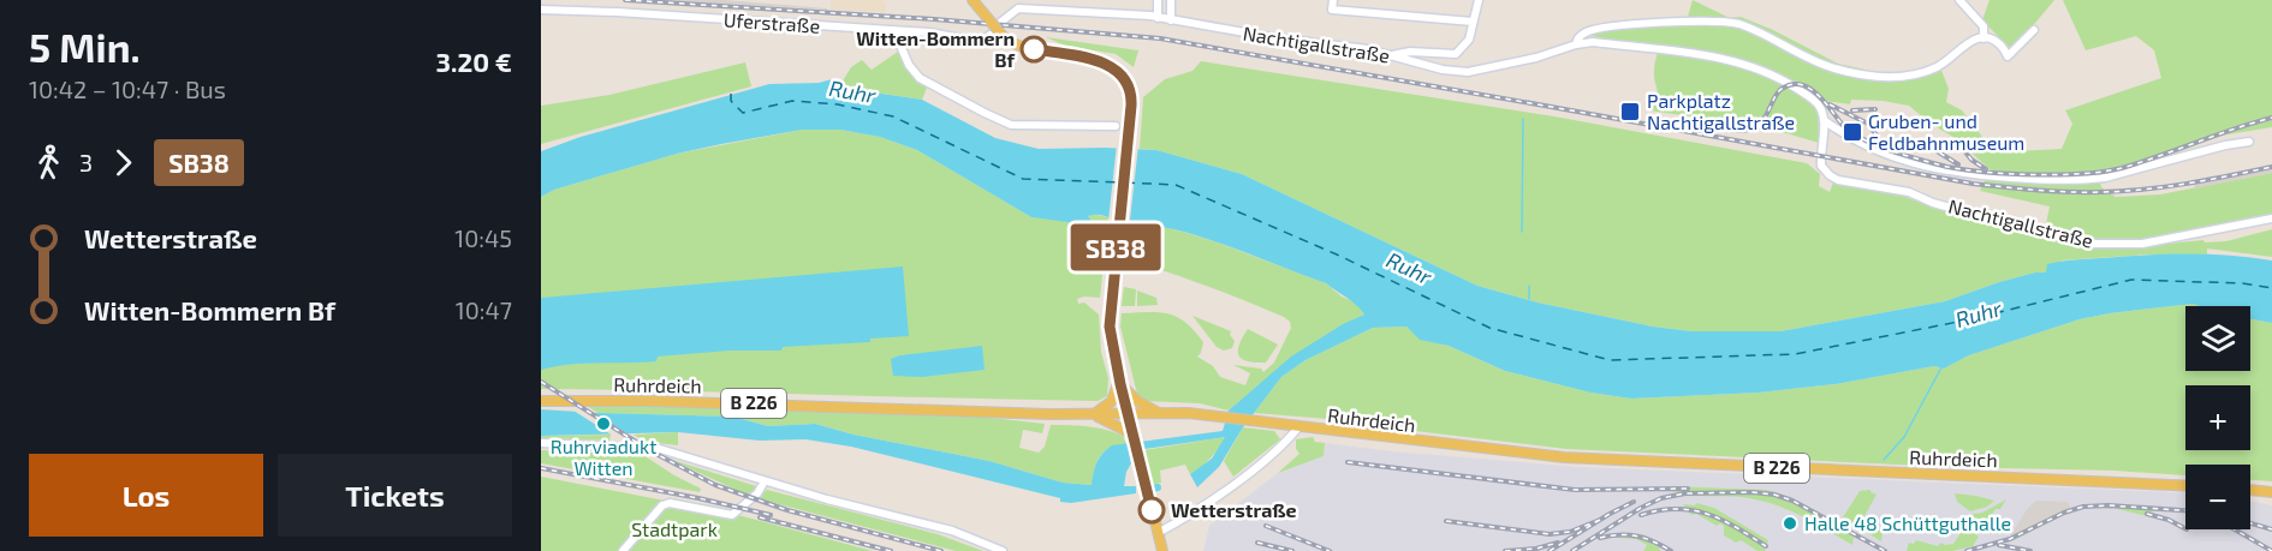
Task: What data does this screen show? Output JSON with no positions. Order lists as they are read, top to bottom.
{
  "streets": {
    "main road": ["Ruhrdeich", "B 226"],
    "street": ["Uferstraße", "Nachtigallstraße"]
  },
  "crossings": [
    ["Uferstraße", "Nachtigallstraße"]
  ],
  "water": ["Ruhr"],
  "parks": ["Stadtpark"],
  "places": {
    "other": [
      "Witten-Bommern Bf",
      "Ruhrviadukt Witten",
      "Wetterstraße",
      "Halle 48 Schüttguthalle"
    ],
    "transit": ["Parkplatz Nachtigallstraße", "Gruben- und Feldbahnmuseum"]
  },
  "lines": ["bus line SB38"],
  "page": {
    "heading": ["5 Min.", "10:42 – 10:47 · Bus", "3.20 €"],
    "on_map": "SB38",
    "legs": ["3", "SB38"],
    "list": [
      {
        "name": "Wetterstraße",
        "value": "10:45"
      },
      {
        "name": "Witten-Bommern Bf",
        "value": "10:47"
      }
    ],
    "map_buttons": ["+", "−"],
    "buttons": ["Los", "Tickets"]
  }
}
